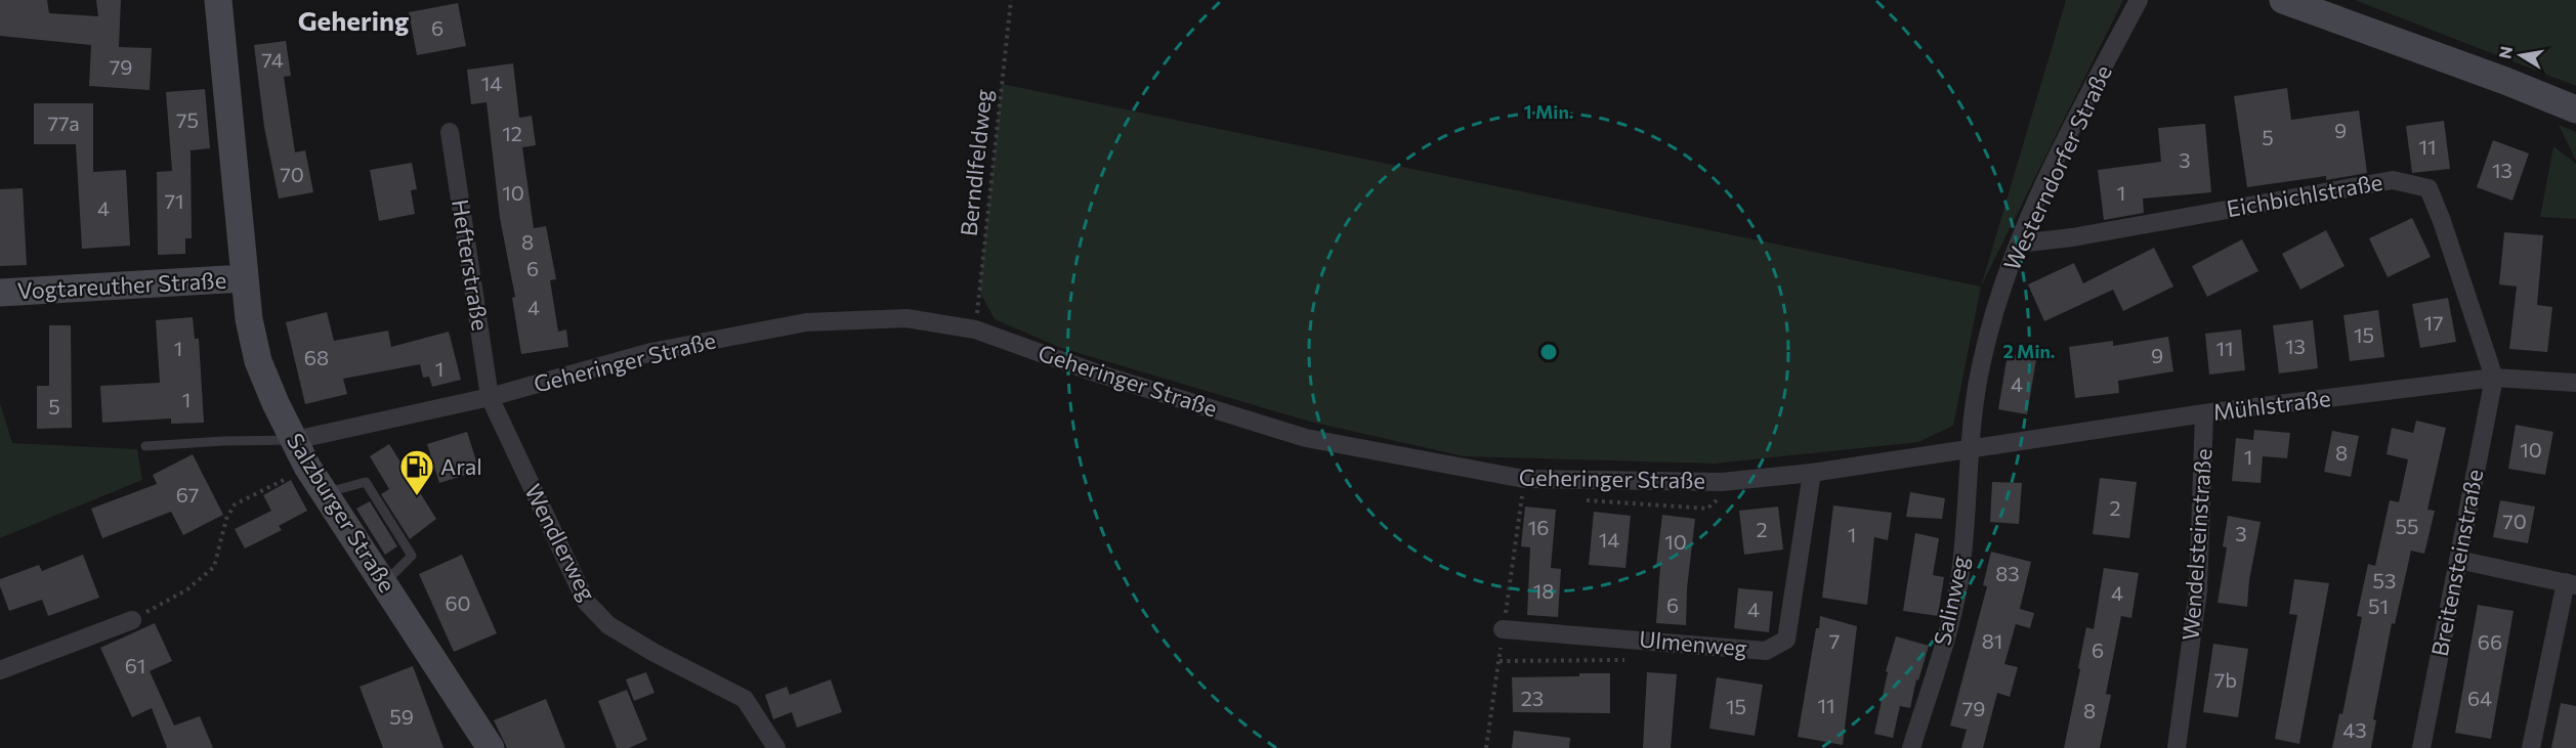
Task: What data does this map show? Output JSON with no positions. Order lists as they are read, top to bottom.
{
  "streets": {
    "main road": ["Vogtareuther Straße", "Salzburger Straße"],
    "street": [
      "Westerndorfer Straße",
      "Eichbichlstraße",
      "Hefterstraße",
      "Geheringer Straße",
      "Mühlstraße",
      "Wendlerweg",
      "Wendelsteinstraße",
      "Breitensteinstraße",
      "Salinweg",
      "Ulmenweg"
    ],
    "path": ["Berndlfeldweg"]
  },
  "crossings": [
    ["Berndlfeldweg", "Geheringer Straße"],
    ["Westerndorfer Straße", "Eichbichlstraße"],
    ["Westerndorfer Straße", "Geheringer Straße"],
    ["Westerndorfer Straße", "Mühlstraße"],
    ["Westerndorfer Straße", "Salinweg"],
    ["Eichbichlstraße", "Mühlstraße"],
    ["Eichbichlstraße", "Breitensteinstraße"],
    ["Hefterstraße", "Geheringer Straße"],
    ["Hefterstraße", "Wendlerweg"],
    ["Vogtareuther Straße", "Salzburger Straße"],
    ["Geheringer Straße", "Mühlstraße"],
    ["Geheringer Straße", "Salzburger Straße"],
    ["Geheringer Straße", "Wendlerweg"],
    ["Geheringer Straße", "Salinweg"],
    ["Geheringer Straße", "Ulmenweg"],
    ["Mühlstraße", "Wendelsteinstraße"],
    ["Mühlstraße", "Breitensteinstraße"],
    ["Mühlstraße", "Salinweg"]
  ],
  "districts": ["Gehering"],
  "places": {
    "fuel station": ["Aral"]
  },
  "house_numbers": [
    "6",
    "74",
    "79",
    "14",
    "75",
    "77a",
    "9",
    "12",
    "5",
    "11",
    "3",
    "13",
    "70",
    "10",
    "1",
    "71",
    "4",
    "8",
    "6",
    "4",
    "17",
    "15",
    "13",
    "1",
    "11",
    "9",
    "68",
    "1",
    "4",
    "1",
    "5",
    "10",
    "8",
    "1",
    "67",
    "2",
    "70",
    "55",
    "16",
    "2",
    "3",
    "1",
    "14",
    "10",
    "83",
    "53",
    "18",
    "4",
    "60",
    "6",
    "51",
    "4",
    "7",
    "81",
    "66",
    "6",
    "61",
    "7b",
    "23",
    "64",
    "11",
    "15",
    "79",
    "8",
    "59",
    "43"
  ],
  "north": "left",
  "rings": ["1 Min.", "2 Min."]
}
